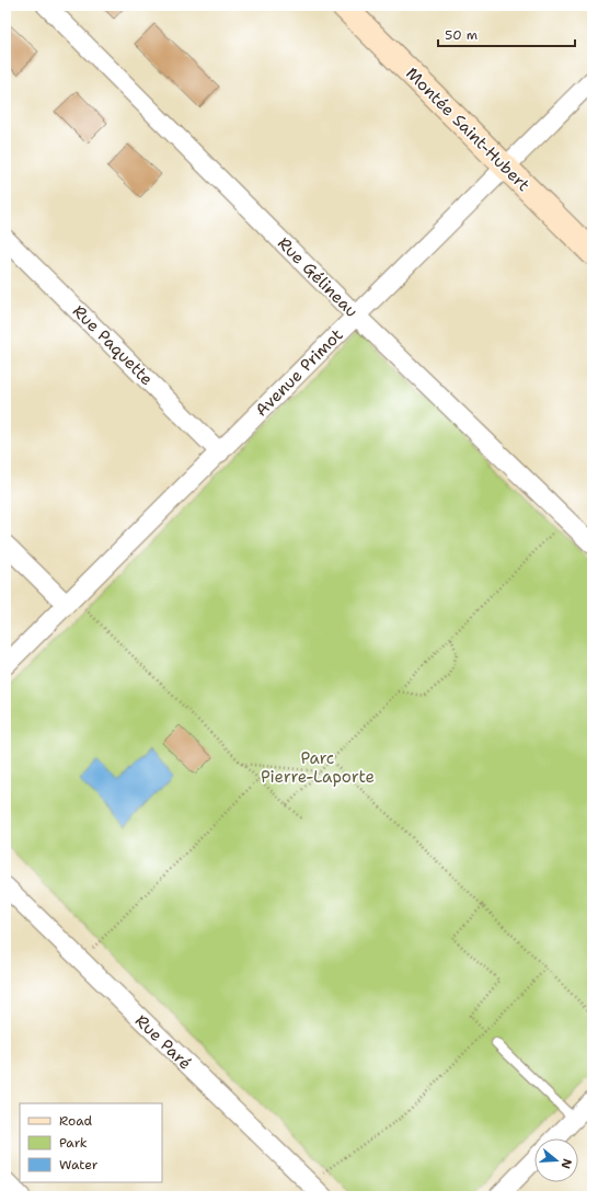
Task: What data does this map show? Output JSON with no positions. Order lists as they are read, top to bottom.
{
  "streets": {
    "street": [
      "Montée Saint-Hubert",
      "Rue Gélineau",
      "Rue Paquette",
      "Avenue Primot",
      "Rue Paré"
    ]
  },
  "crossings": [
    ["Montée Saint-Hubert", "Avenue Primot"],
    ["Rue Gélineau", "Avenue Primot"],
    ["Rue Paquette", "Avenue Primot"]
  ],
  "parks": ["Parc Pierre-Laporte"],
  "legend": ["Road", "Park", "Water"],
  "scale_bar": "50 m",
  "north": "right"
}
